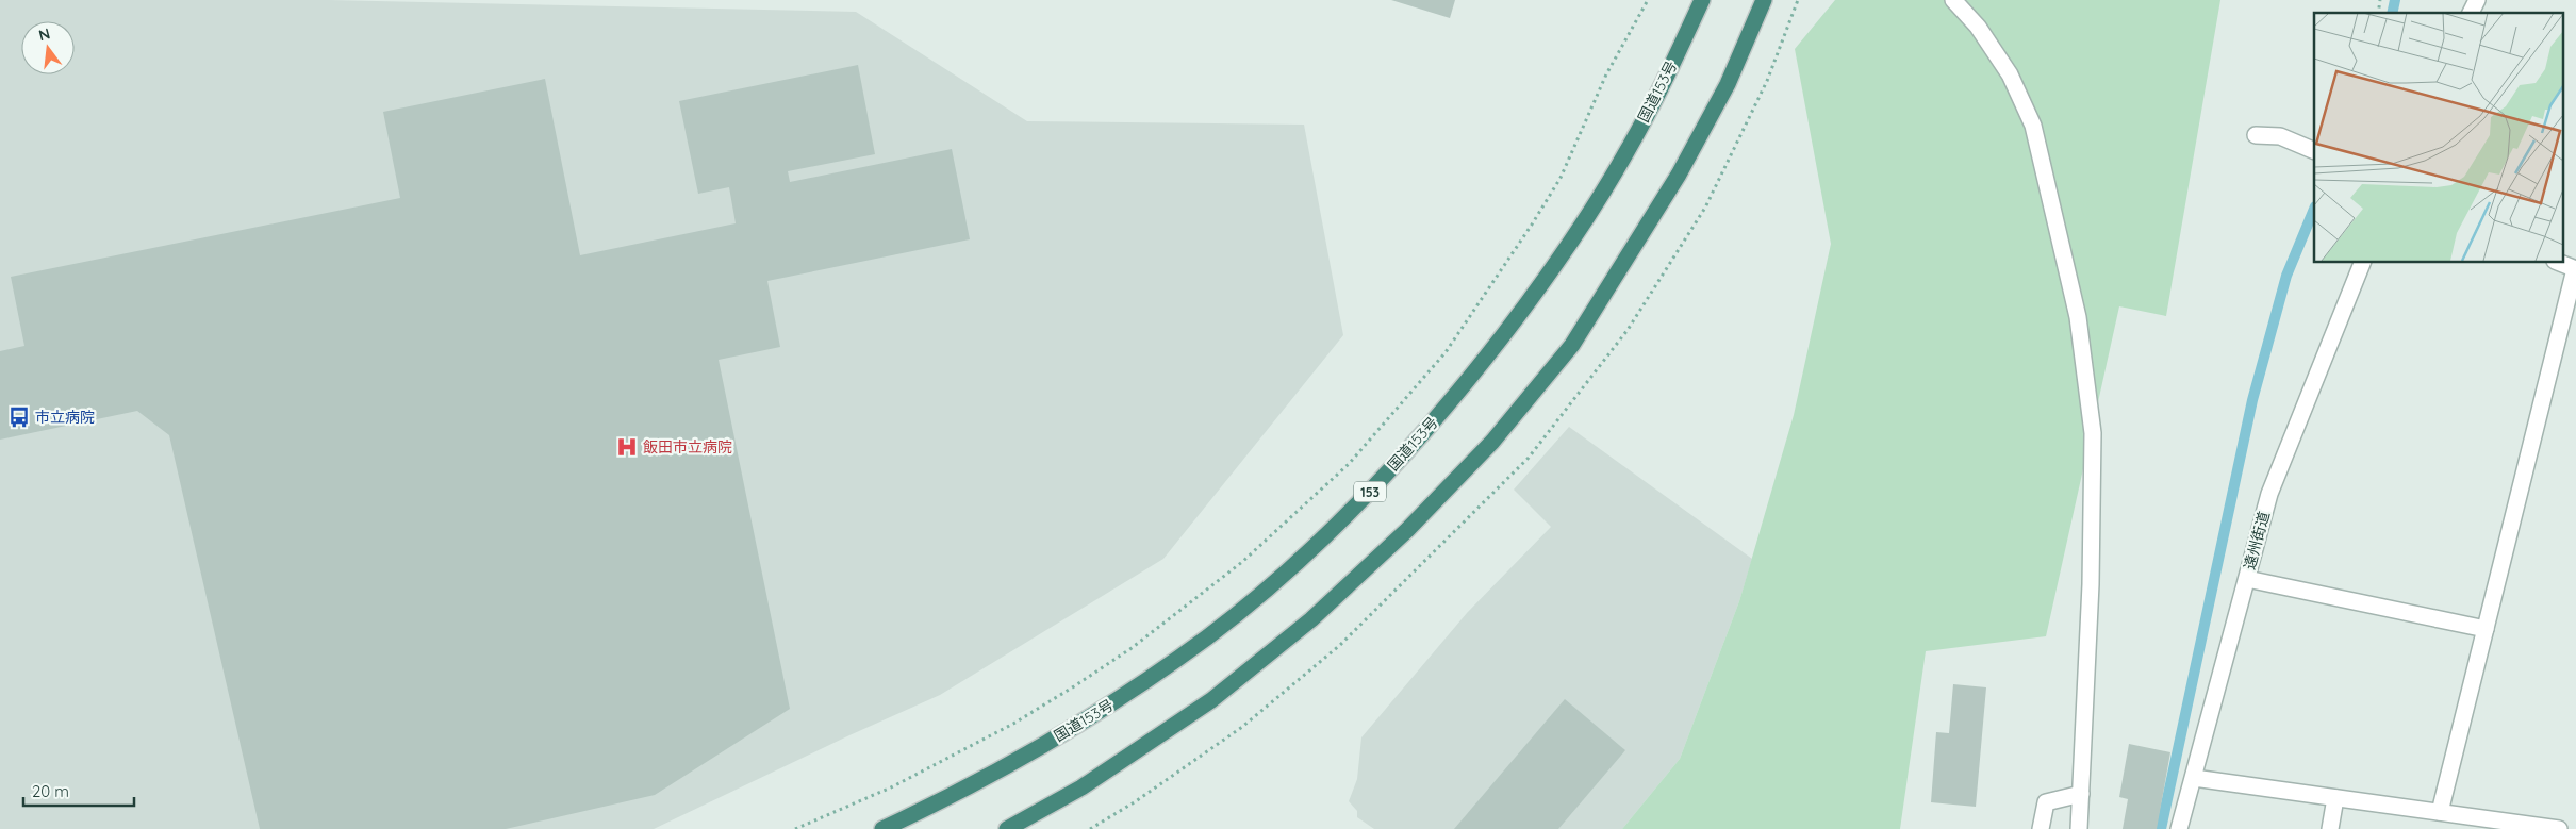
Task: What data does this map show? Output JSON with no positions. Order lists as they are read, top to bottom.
{
  "streets": {
    "highway": ["国道153号", "153"],
    "street": ["遠州街道"]
  },
  "places": {
    "bus stop": ["市立病院"],
    "hospital": ["飯田市立病院"]
  },
  "scale_bar": "20 m",
  "north": "top"
}
